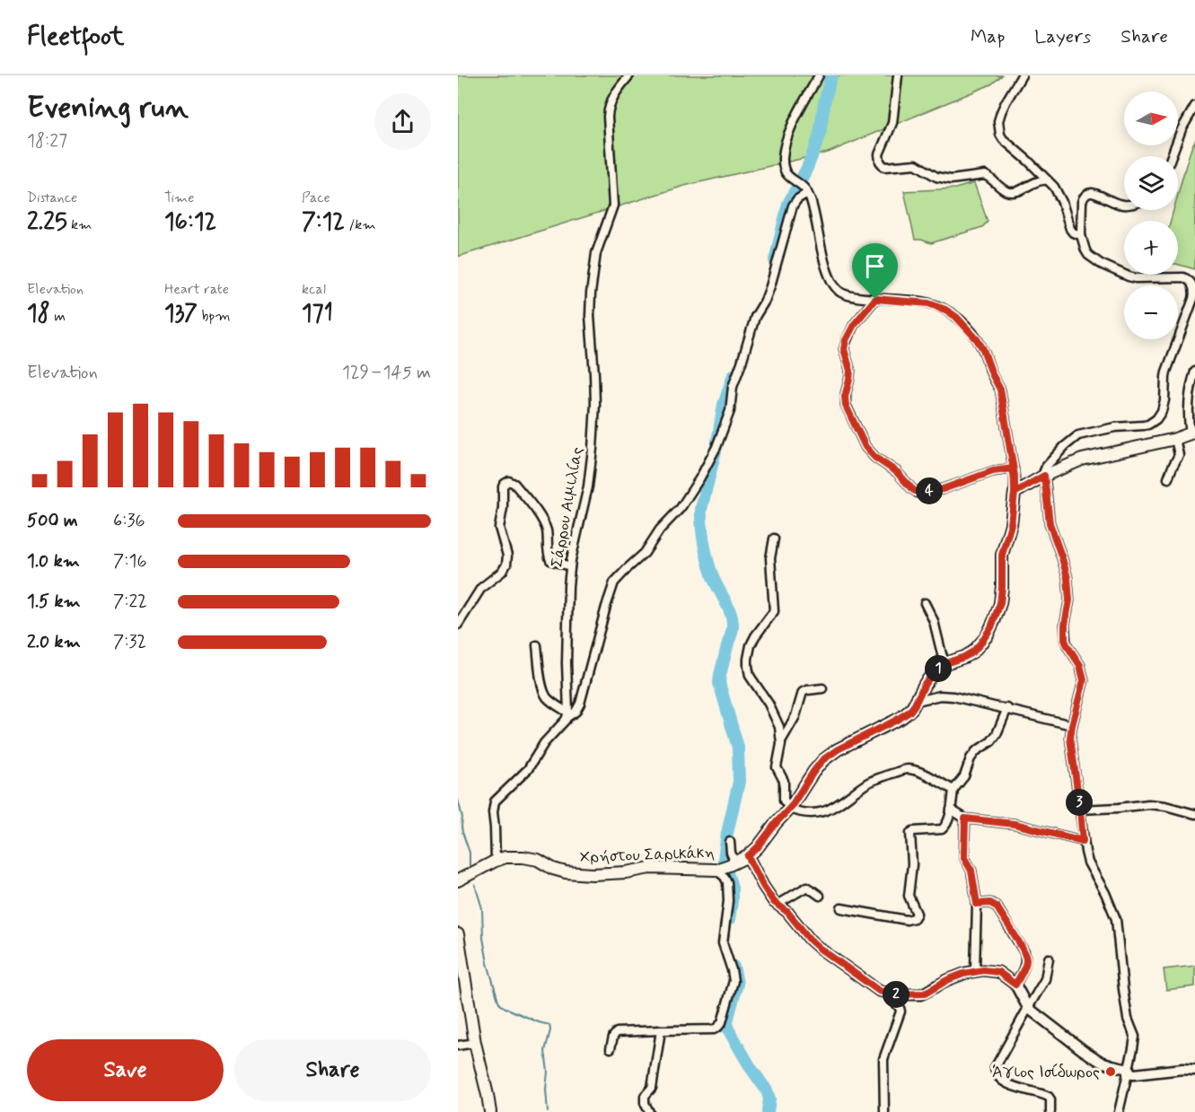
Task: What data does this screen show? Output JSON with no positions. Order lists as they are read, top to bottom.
{
  "streets": {
    "main road": ["Χρήστου Σαρικάκη"],
    "street": ["Σάρρου Αιμιλίας"]
  },
  "places": ["Άγιος Ισίδωρος"],
  "north": "right",
  "page": {
    "header": "Fleetfoot",
    "nav": ["Map", "Layers", "Share"],
    "heading": ["Evening run", "18:27"],
    "map_buttons": ["+", "−"],
    "stats": [
      ["Distance", "2.25 km"],
      ["Time", "16:12"],
      ["Pace", "7:12 /km"],
      ["Elevation", "18 m"],
      ["Heart rate", "137 bpm"],
      ["kcal", "171"]
    ],
    "chart": ["Elevation", "129–145 m"],
    "pins": [
      "4",
      "1",
      "3",
      "2"
    ],
    "list": [
      {
        "name": "500 m",
        "note": "6:36"
      },
      {
        "name": "1.0 km",
        "note": "7:16"
      },
      {
        "name": "1.5 km",
        "note": "7:22"
      },
      {
        "name": "2.0 km",
        "note": "7:32"
      }
    ],
    "buttons": ["Save", "Share"]
  }
}
